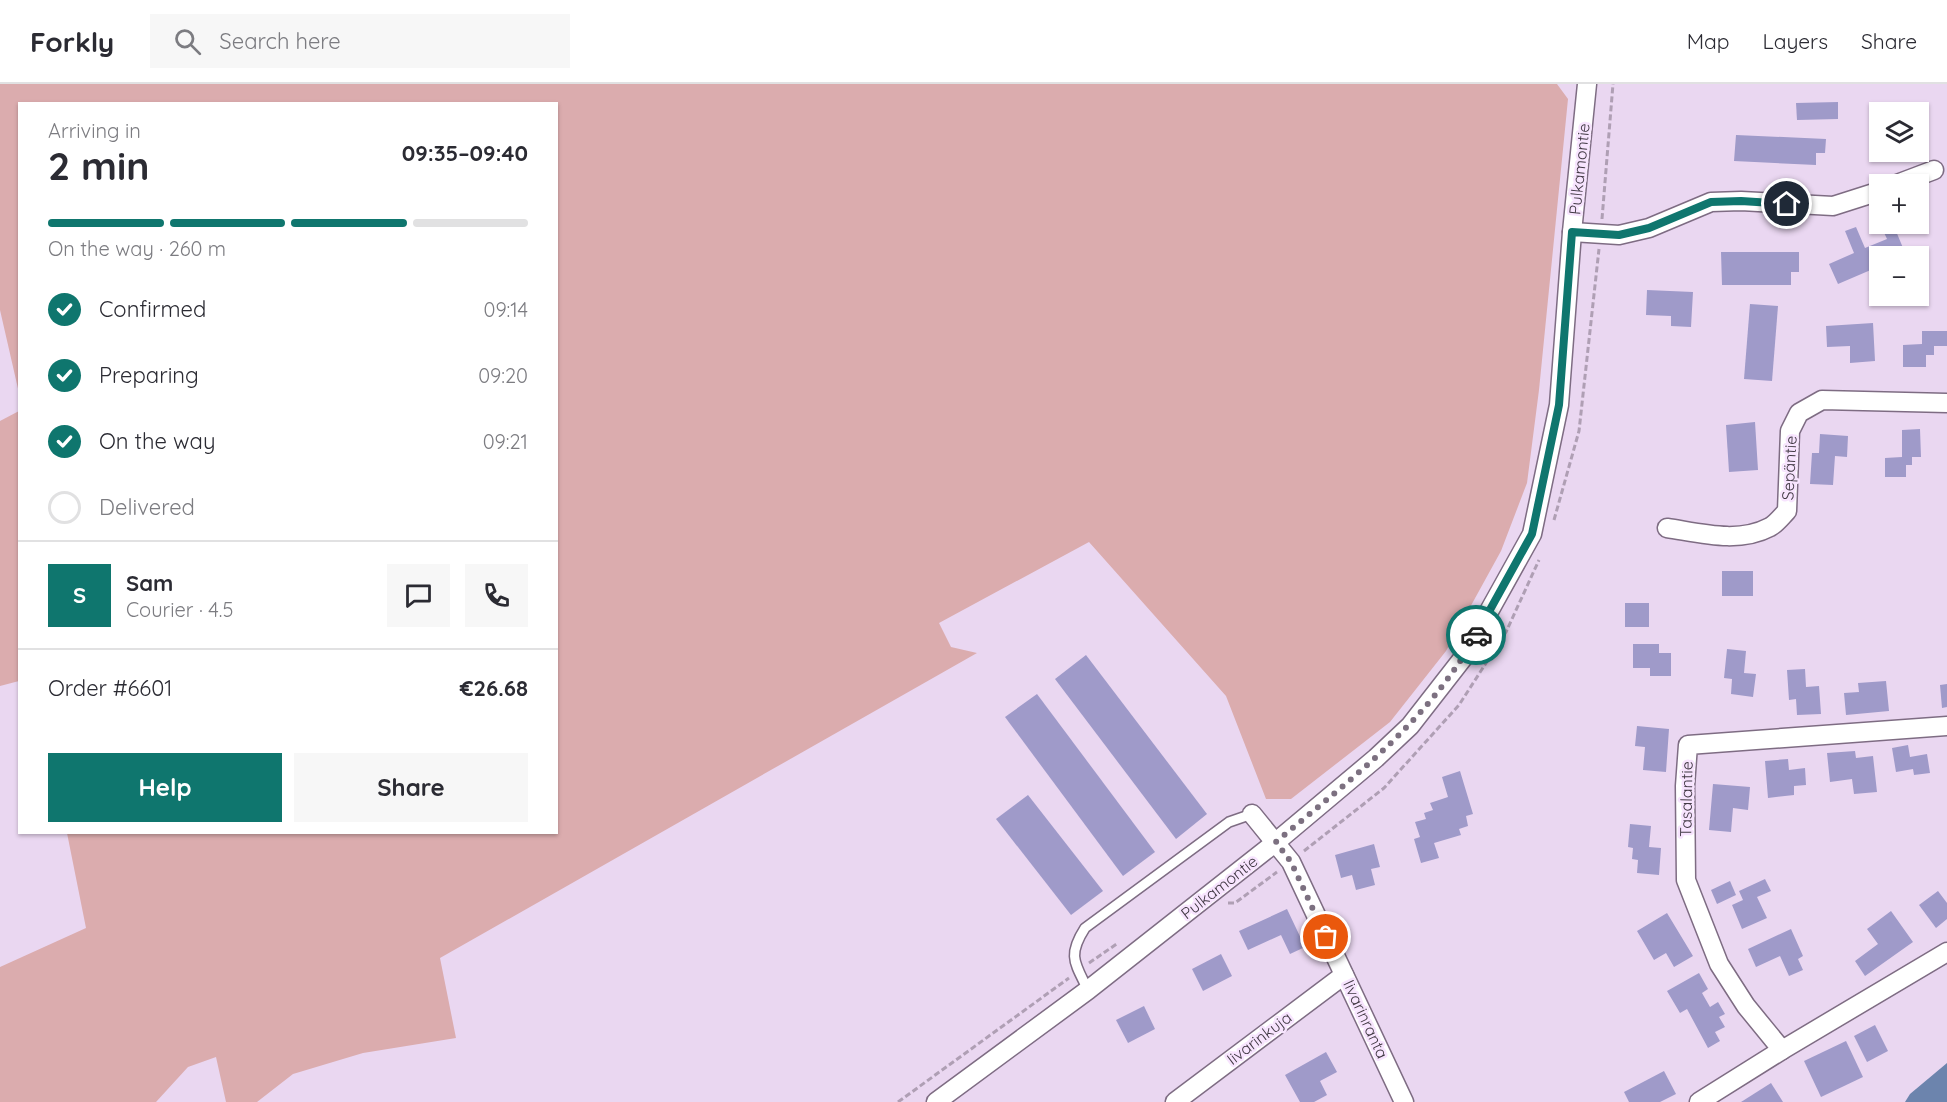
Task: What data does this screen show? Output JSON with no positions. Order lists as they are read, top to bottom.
{
  "streets": {
    "street": [
      "Pulkamontie",
      "Sepäntie",
      "Tasalantie",
      "Iivarinranta",
      "Iivarinkuja"
    ]
  },
  "crossings": [
    ["Pulkamontie", "Iivarinranta"],
    ["Iivarinranta", "Iivarinkuja"]
  ],
  "page": {
    "header": "Forkly",
    "search": "Search here",
    "nav": ["Map", "Layers", "Share"],
    "map_buttons": ["+", "−"],
    "heading": ["2 min", "Arriving in", "09:35–09:40"],
    "panel": [
      "Sam",
      "Courier · 4.5",
      "Order #6601",
      "€26.68"
    ],
    "bar": "On the way · 260 m",
    "list": [
      ["Confirmed", "09:14"],
      ["Preparing", "09:20"],
      ["On the way", "09:21"],
      "Delivered"
    ],
    "round": "S",
    "buttons": ["Help", "Share"]
  }
}
